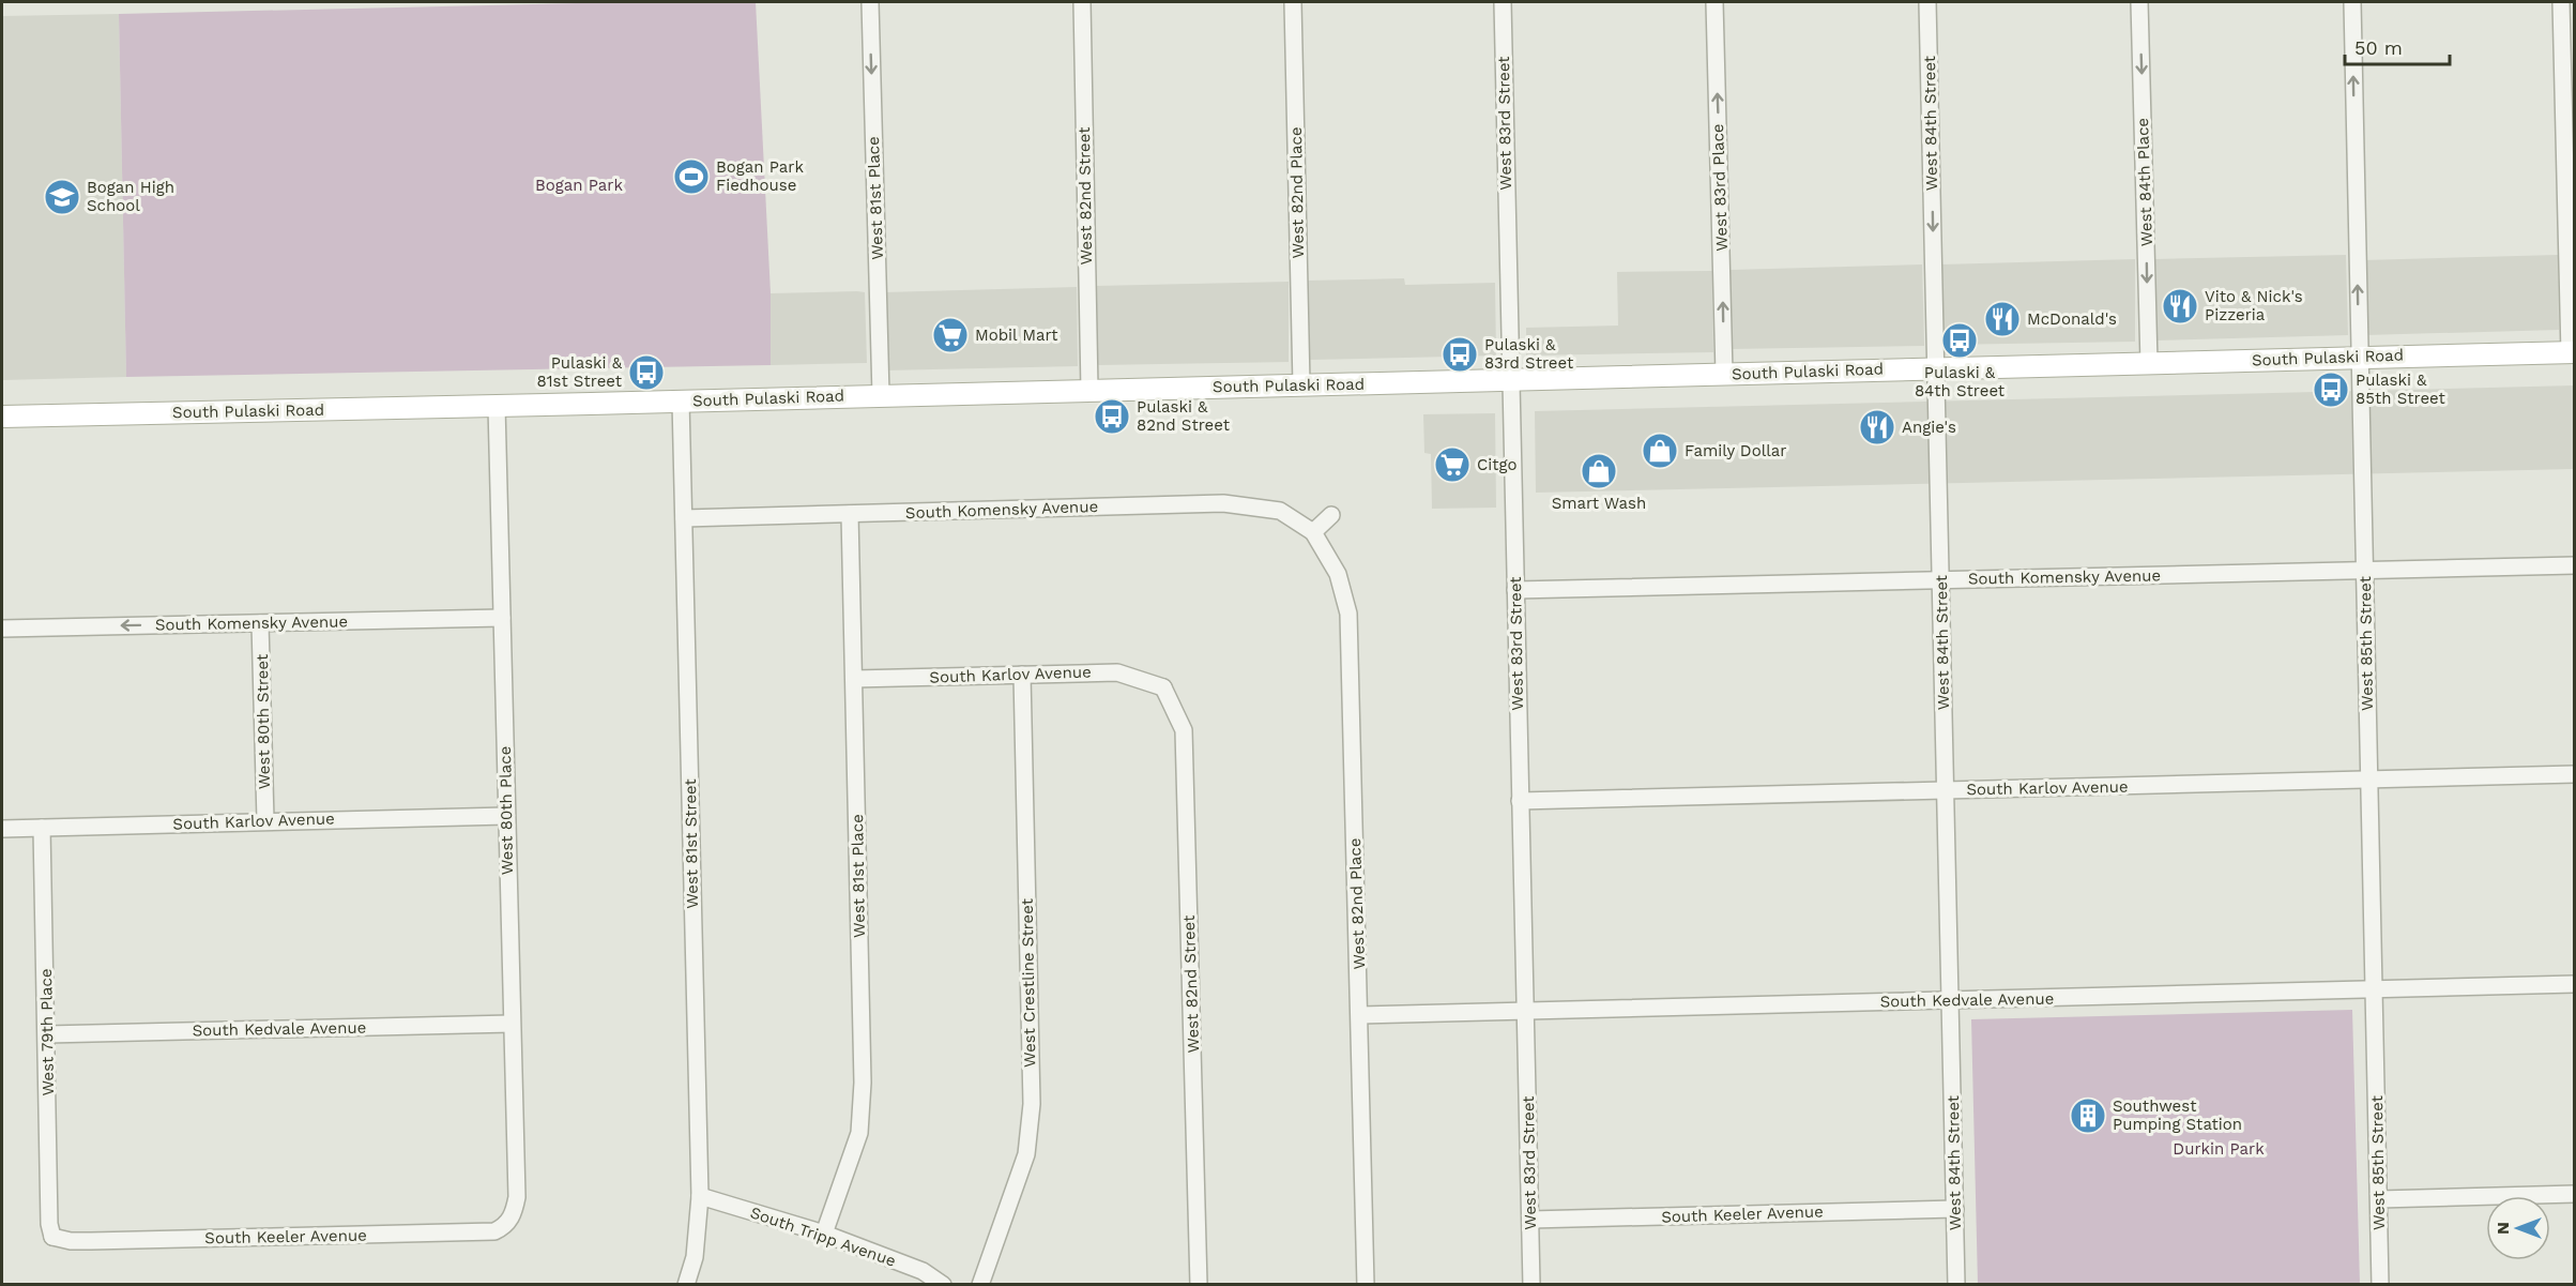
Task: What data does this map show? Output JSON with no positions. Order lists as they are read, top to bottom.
{
  "streets": {
    "main road": ["South Pulaski Road"],
    "street": [
      "West 83rd Street",
      "West 84th Street",
      "West 84th Place",
      "West 83rd Place",
      "West 82nd Place",
      "West 82nd Street",
      "West 81st Place",
      "South Komensky Avenue",
      "West 85th Street",
      "South Karlov Avenue",
      "West 80th Street",
      "West 80th Place",
      "West 81st Street",
      "West Crestline Street",
      "South Kedvale Avenue",
      "West 79th Place",
      "South Keeler Avenue",
      "South Tripp Avenue"
    ]
  },
  "crossings": [
    ["West 83rd Street", "South Pulaski Road"],
    ["West 83rd Street", "South Komensky Avenue"],
    ["West 83rd Street", "South Karlov Avenue"],
    ["West 83rd Street", "South Kedvale Avenue"],
    ["West 83rd Street", "South Keeler Avenue"],
    ["West 84th Street", "South Pulaski Road"],
    ["West 84th Street", "South Komensky Avenue"],
    ["West 84th Street", "South Karlov Avenue"],
    ["West 84th Street", "South Kedvale Avenue"],
    ["West 84th Street", "South Keeler Avenue"],
    ["West 84th Place", "South Pulaski Road"],
    ["West 83rd Place", "South Pulaski Road"],
    ["West 82nd Place", "South Pulaski Road"],
    ["West 82nd Place", "South Komensky Avenue"],
    ["West 82nd Place", "South Kedvale Avenue"],
    ["West 82nd Street", "South Pulaski Road"],
    ["West 82nd Street", "South Karlov Avenue"],
    ["West 81st Place", "South Pulaski Road"],
    ["West 81st Place", "South Komensky Avenue"],
    ["West 81st Place", "South Karlov Avenue"],
    ["West 81st Place", "South Tripp Avenue"],
    ["South Pulaski Road", "West 85th Street"],
    ["South Pulaski Road", "West 80th Place"],
    ["South Pulaski Road", "West 81st Street"],
    ["South Komensky Avenue", "West 85th Street"],
    ["South Komensky Avenue", "West 80th Street"],
    ["South Komensky Avenue", "West 80th Place"],
    ["South Komensky Avenue", "West 81st Street"],
    ["West 85th Street", "South Karlov Avenue"],
    ["West 85th Street", "South Kedvale Avenue"],
    ["South Karlov Avenue", "West 80th Street"],
    ["South Karlov Avenue", "West 80th Place"],
    ["South Karlov Avenue", "West Crestline Street"],
    ["South Karlov Avenue", "West 79th Place"],
    ["West 80th Place", "South Kedvale Avenue"],
    ["West 80th Place", "South Keeler Avenue"],
    ["West 81st Street", "South Tripp Avenue"],
    ["South Kedvale Avenue", "West 79th Place"],
    ["West 79th Place", "South Keeler Avenue"]
  ],
  "one_way": ["West 84th Place", "West 83rd Place", "West 81st Place"],
  "parks": ["Bogan Park", "Durkin Park"],
  "places": {
    "sports": ["Bogan Park Fiedhouse"],
    "school or university": ["Bogan High School"],
    "restaurant": ["Vito & Nick's Pizzeria", "McDonald's", "Angie's"],
    "supermarket": ["Mobil Mart", "Citgo"],
    "bus stop": [
      "Pulaski & 84th Street",
      "Pulaski & 83rd Street",
      "Pulaski & 81st Street",
      "Pulaski & 85th Street",
      "Pulaski & 82nd Street"
    ],
    "shop": ["Family Dollar", "Smart Wash"],
    "building": ["Southwest Pumping Station"]
  },
  "scale_bar": "50 m",
  "north": "left"
}
